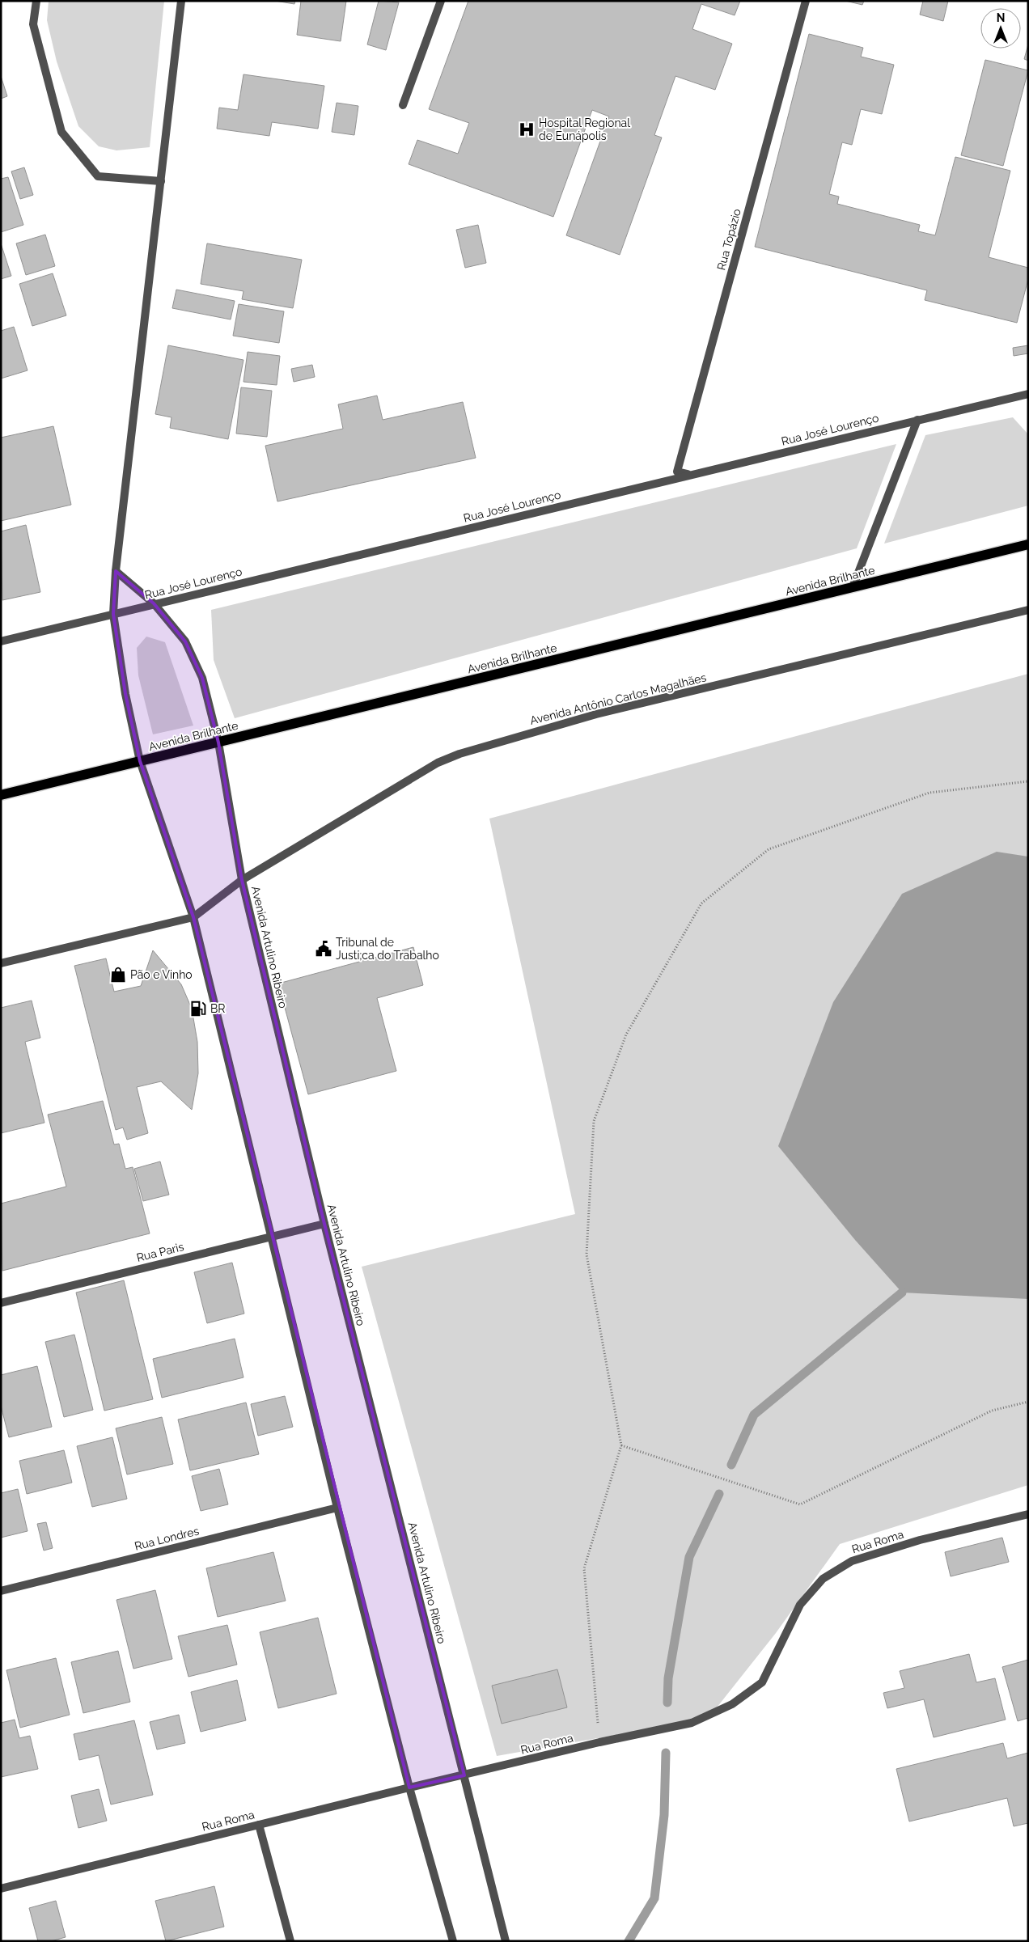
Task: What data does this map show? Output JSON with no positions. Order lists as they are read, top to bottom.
{
  "streets": {
    "main road": ["Avenida Brilhante"],
    "street": [
      "Rua Topázio",
      "Rua José Lourenço",
      "Avenida Antônio Carlos Magalhães",
      "Avenida Artulino Ribeiro",
      "Rua Paris",
      "Rua Londres",
      "Rua Roma"
    ]
  },
  "crossings": [
    ["Rua Topázio", "Rua José Lourenço"],
    ["Rua José Lourenço", "Avenida Artulino Ribeiro"],
    ["Avenida Brilhante", "Avenida Artulino Ribeiro"],
    ["Avenida Antônio Carlos Magalhães", "Avenida Artulino Ribeiro"],
    ["Avenida Artulino Ribeiro", "Rua Paris"],
    ["Avenida Artulino Ribeiro", "Rua Roma"]
  ],
  "places": {
    "hospital": ["Hospital Regional de Eunápolis"],
    "public building": ["Tribunal de Justi;ca do Trabalho"],
    "shop": ["Pão e Vinho"],
    "fuel station": ["BR"]
  },
  "north": "top"
}
